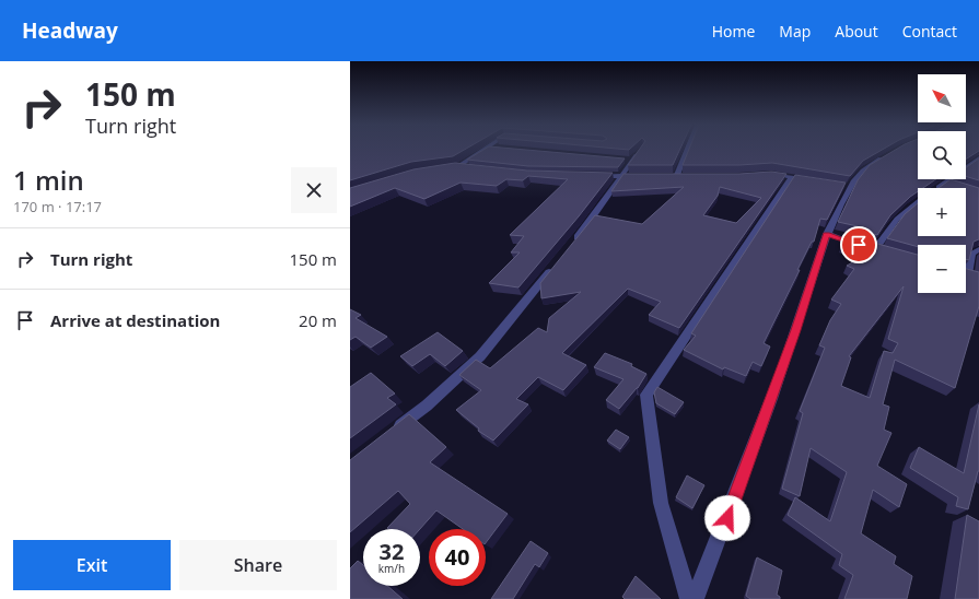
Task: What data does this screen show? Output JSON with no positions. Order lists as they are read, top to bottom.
{
  "north": "top left",
  "page": {
    "header": "Headway",
    "nav": [
      "Home",
      "Map",
      "About",
      "Contact"
    ],
    "turn": ["150 m", "Turn right"],
    "map_buttons": ["+", "−"],
    "heading": ["1 min", "170 m · 17:17"],
    "list": [
      {
        "name": "Turn right",
        "value": "150 m"
      },
      {
        "name": "Arrive at destination",
        "value": "20 m"
      }
    ],
    "speed": "32 km/h",
    "limit": "40",
    "buttons": ["Exit", "Share"]
  }
}
